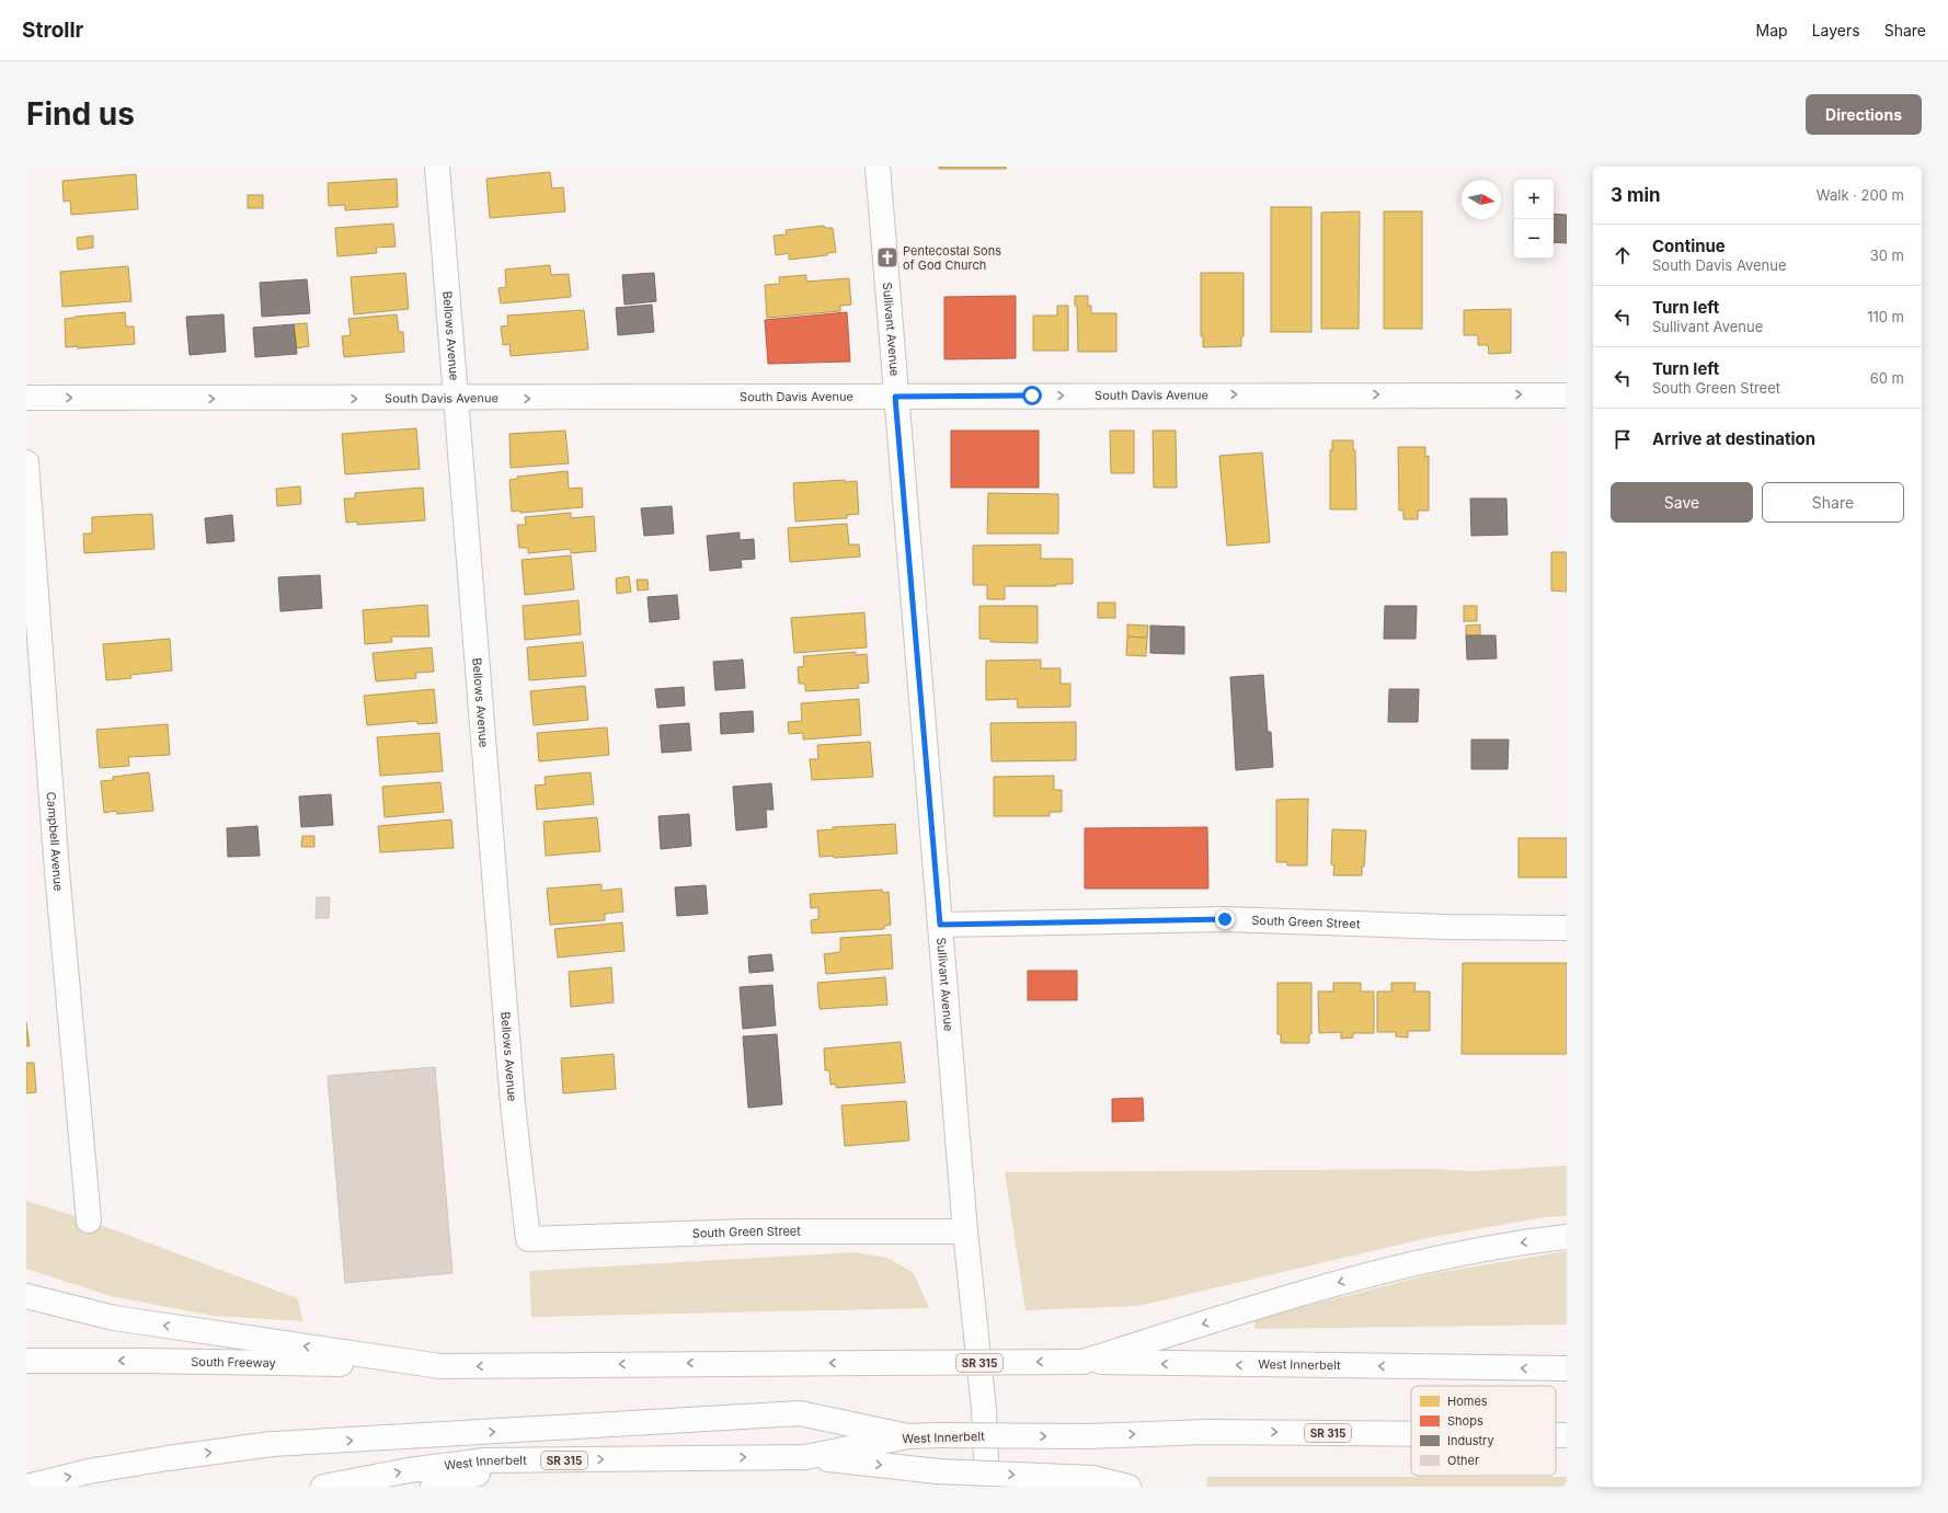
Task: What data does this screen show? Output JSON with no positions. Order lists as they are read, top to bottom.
{
  "streets": {
    "main road": [
      "Sullivant Avenue",
      "Bellows Avenue",
      "South Davis Avenue",
      "Campbell Avenue",
      "South Green Street",
      "South Freeway",
      "SR 315",
      "West Innerbelt"
    ]
  },
  "crossings": [
    ["Sullivant Avenue", "South Davis Avenue"],
    ["Sullivant Avenue", "South Green Street"],
    ["Bellows Avenue", "South Davis Avenue"],
    ["Bellows Avenue", "South Green Street"],
    ["South Freeway", "West Innerbelt"]
  ],
  "one_way": ["South Davis Avenue"],
  "places": {
    "church": ["Pentecostal Sons of God Church"]
  },
  "legend": [
    "Homes",
    "Shops",
    "Industry",
    "Other"
  ],
  "north": "right",
  "page": {
    "header": "Strollr",
    "nav": ["Map", "Layers", "Share"],
    "buttons": [
      "Directions",
      ["Save", "Share"]
    ],
    "title": "Find us",
    "heading": ["3 min", "Walk · 200 m"],
    "map_buttons": ["+", "−"],
    "list": [
      ["Continue", "South Davis Avenue", "30 m"],
      ["Turn left", "Sullivant Avenue", "110 m"],
      ["Turn left", "South Green Street", "60 m"],
      "Arrive at destination"
    ]
  }
}
